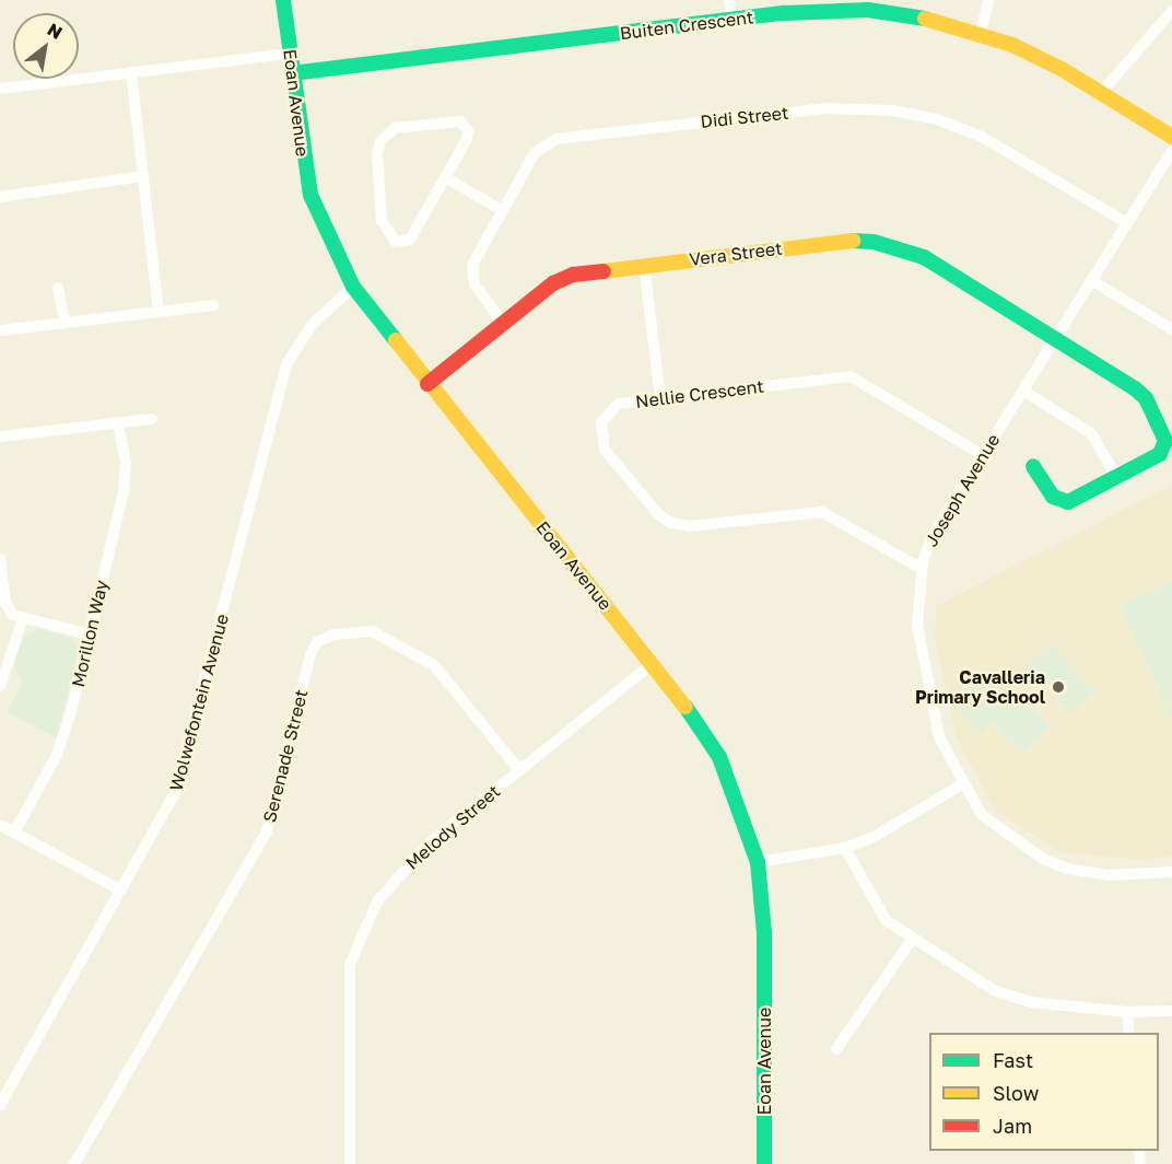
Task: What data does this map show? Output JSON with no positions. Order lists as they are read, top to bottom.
{
  "streets": {
    "street": [
      "Buiten Crescent",
      "Eoan Avenue",
      "Didi Street",
      "Vera Street",
      "Nellie Crescent",
      "Joseph Avenue",
      "Morillon Way",
      "Wolwefontein Avenue",
      "Serenade Street",
      "Melody Street"
    ]
  },
  "crossings": [
    ["Buiten Crescent", "Eoan Avenue"],
    ["Eoan Avenue", "Vera Street"],
    ["Eoan Avenue", "Wolwefontein Avenue"],
    ["Eoan Avenue", "Melody Street"],
    ["Didi Street", "Vera Street"],
    ["Didi Street", "Joseph Avenue"],
    ["Vera Street", "Joseph Avenue"],
    ["Nellie Crescent", "Joseph Avenue"],
    ["Serenade Street", "Melody Street"]
  ],
  "places": ["Cavalleria Primary School"],
  "legend": ["Fast", "Slow", "Jam"],
  "north": "top right"
}
